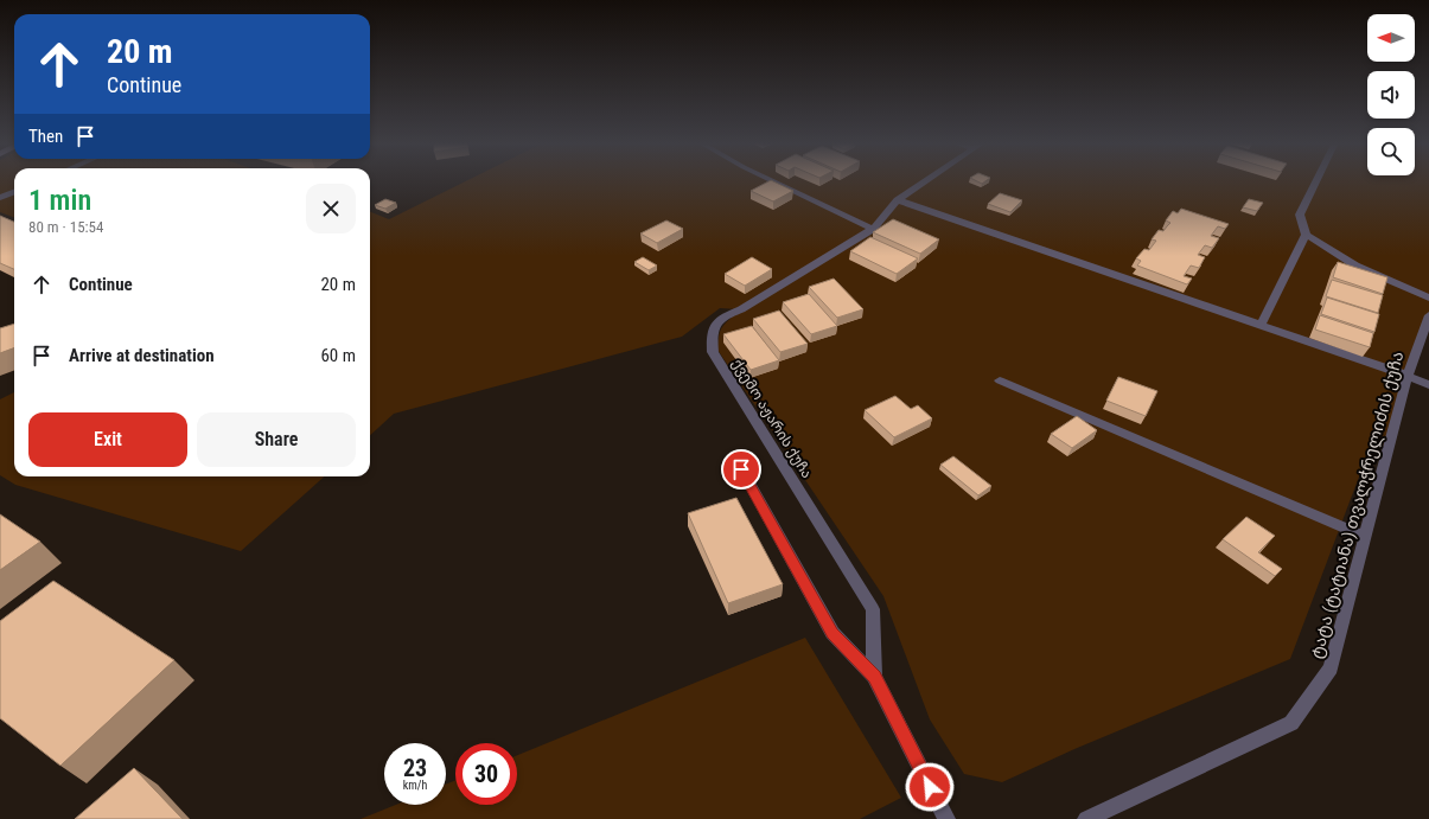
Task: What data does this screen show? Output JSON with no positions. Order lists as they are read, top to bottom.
{
  "streets": {
    "street": ["ქვემო აჟარის ქუჩა", "ტატა (ტატიანა) თვალჭრელიძის ქუჩა"]
  },
  "north": "left",
  "page": {
    "turn": ["20 m", "Continue"],
    "then": "Then",
    "heading": ["1 min", "80 m · 15:54"],
    "list": [
      {
        "name": "Continue",
        "value": "20 m"
      },
      {
        "name": "Arrive at destination",
        "value": "60 m"
      }
    ],
    "buttons": ["Exit", "Share"],
    "speed": "23 km/h",
    "limit": "30"
  }
}
